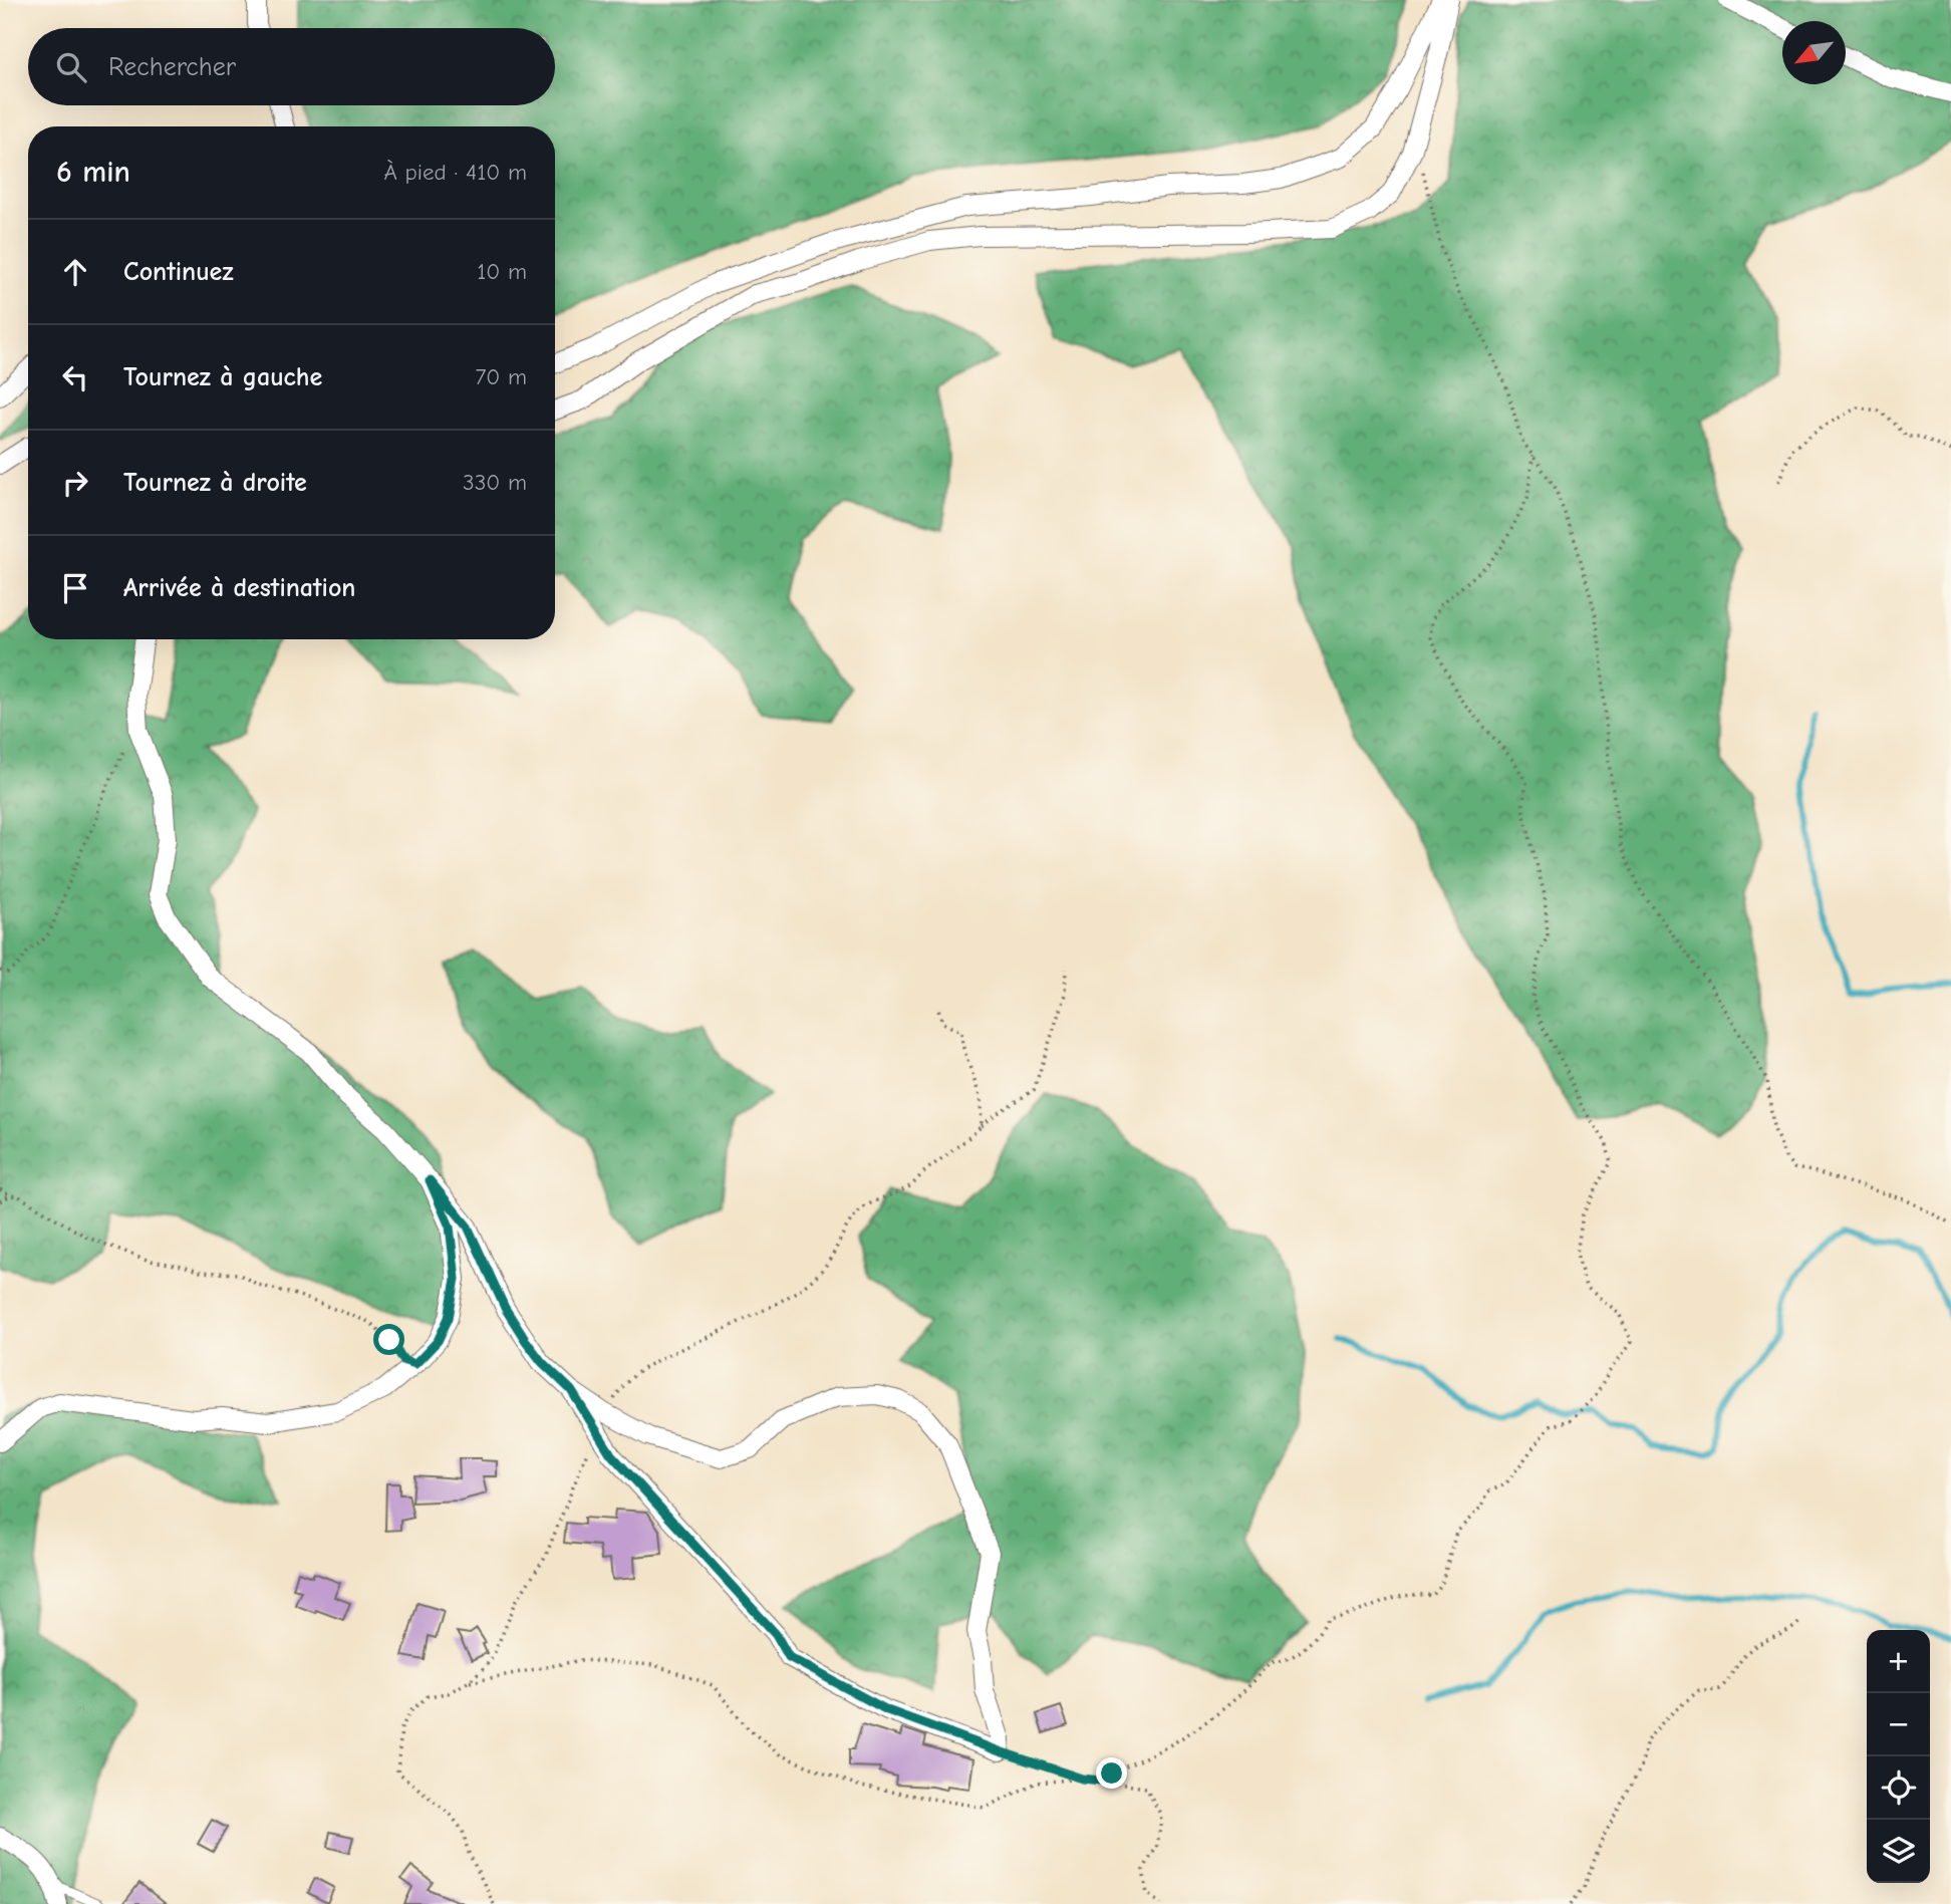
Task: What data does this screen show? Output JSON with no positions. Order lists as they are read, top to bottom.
{
  "north": "bottom left",
  "page": {
    "search": "Rechercher",
    "heading": ["6 min", "À pied · 410 m"],
    "list": [
      ["Continuez", "10 m"],
      ["Tournez à gauche", "70 m"],
      ["Tournez à droite", "330 m"],
      "Arrivée à destination"
    ],
    "map_buttons": ["+", "−"]
  }
}
